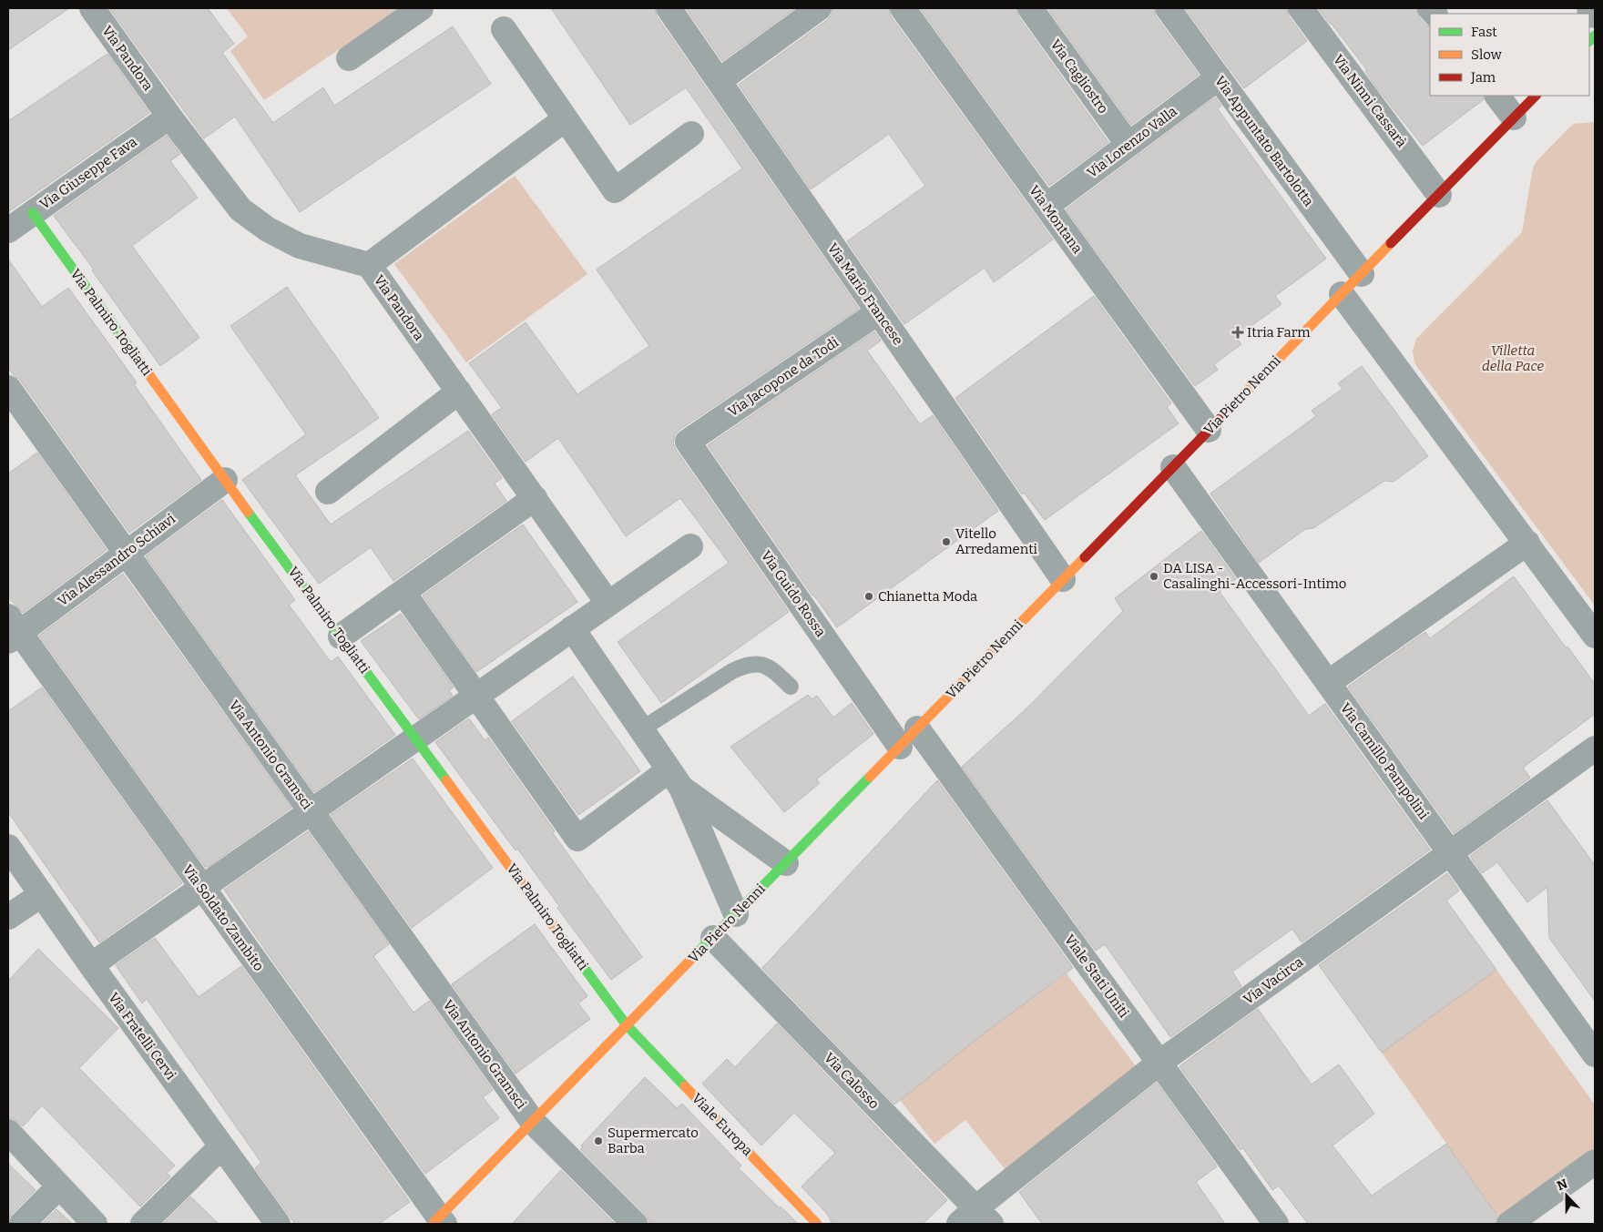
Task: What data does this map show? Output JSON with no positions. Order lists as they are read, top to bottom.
{
  "streets": {
    "main road": ["Via Palmiro Togliatti", "Via Pietro Nenni", "Viale Europa"],
    "street": [
      "Via Pandora",
      "Via Cagliostro",
      "Via Ninni Cassarà",
      "Via Appuntato Bartolotta",
      "Via Lorenzo Valla",
      "Via Giuseppe Fava",
      "Via Montana",
      "Via Mario Francese",
      "Via Jacopone da Todi",
      "Via Alessandro Schiavi",
      "Via Guido Rossa",
      "Via Antonio Gramsci",
      "Via Camillo Pampolini",
      "Via Soldato Zambito",
      "Viale Stati Uniti",
      "Via Vacirca",
      "Via Fratelli Cervi",
      "Via Calosso"
    ]
  },
  "crossings": [
    ["Via Pandora", "Via Giuseppe Fava"],
    ["Via Cagliostro", "Via Lorenzo Valla"],
    ["Via Ninni Cassarà", "Via Pietro Nenni"],
    ["Via Appuntato Bartolotta", "Via Lorenzo Valla"],
    ["Via Appuntato Bartolotta", "Via Pietro Nenni"],
    ["Via Lorenzo Valla", "Via Montana"],
    ["Via Giuseppe Fava", "Via Palmiro Togliatti"],
    ["Via Montana", "Via Pietro Nenni"],
    ["Via Mario Francese", "Via Jacopone da Todi"],
    ["Via Mario Francese", "Via Pietro Nenni"],
    ["Via Palmiro Togliatti", "Via Pietro Nenni"],
    ["Via Palmiro Togliatti", "Via Alessandro Schiavi"],
    ["Via Palmiro Togliatti", "Viale Europa"],
    ["Via Jacopone da Todi", "Via Guido Rossa"],
    ["Via Pietro Nenni", "Via Guido Rossa"],
    ["Via Pietro Nenni", "Via Antonio Gramsci"],
    ["Via Pietro Nenni", "Via Camillo Pampolini"],
    ["Via Pietro Nenni", "Via Soldato Zambito"],
    ["Via Pietro Nenni", "Viale Stati Uniti"],
    ["Via Pietro Nenni", "Via Calosso"],
    ["Via Pietro Nenni", "Viale Europa"],
    ["Via Alessandro Schiavi", "Via Antonio Gramsci"],
    ["Via Alessandro Schiavi", "Via Soldato Zambito"],
    ["Via Camillo Pampolini", "Via Vacirca"],
    ["Viale Stati Uniti", "Via Vacirca"],
    ["Via Vacirca", "Via Calosso"]
  ],
  "parks": ["Villetta della Pace"],
  "places": {
    "health": ["Itria Farm"],
    "other": [
      "Vitello Arredamenti",
      "DA LISA - Casalinghi-Accessori-Intimo",
      "Chianetta Moda",
      "Supermercato Barba"
    ]
  },
  "legend": ["Fast", "Slow", "Jam"],
  "north": "top"
}
